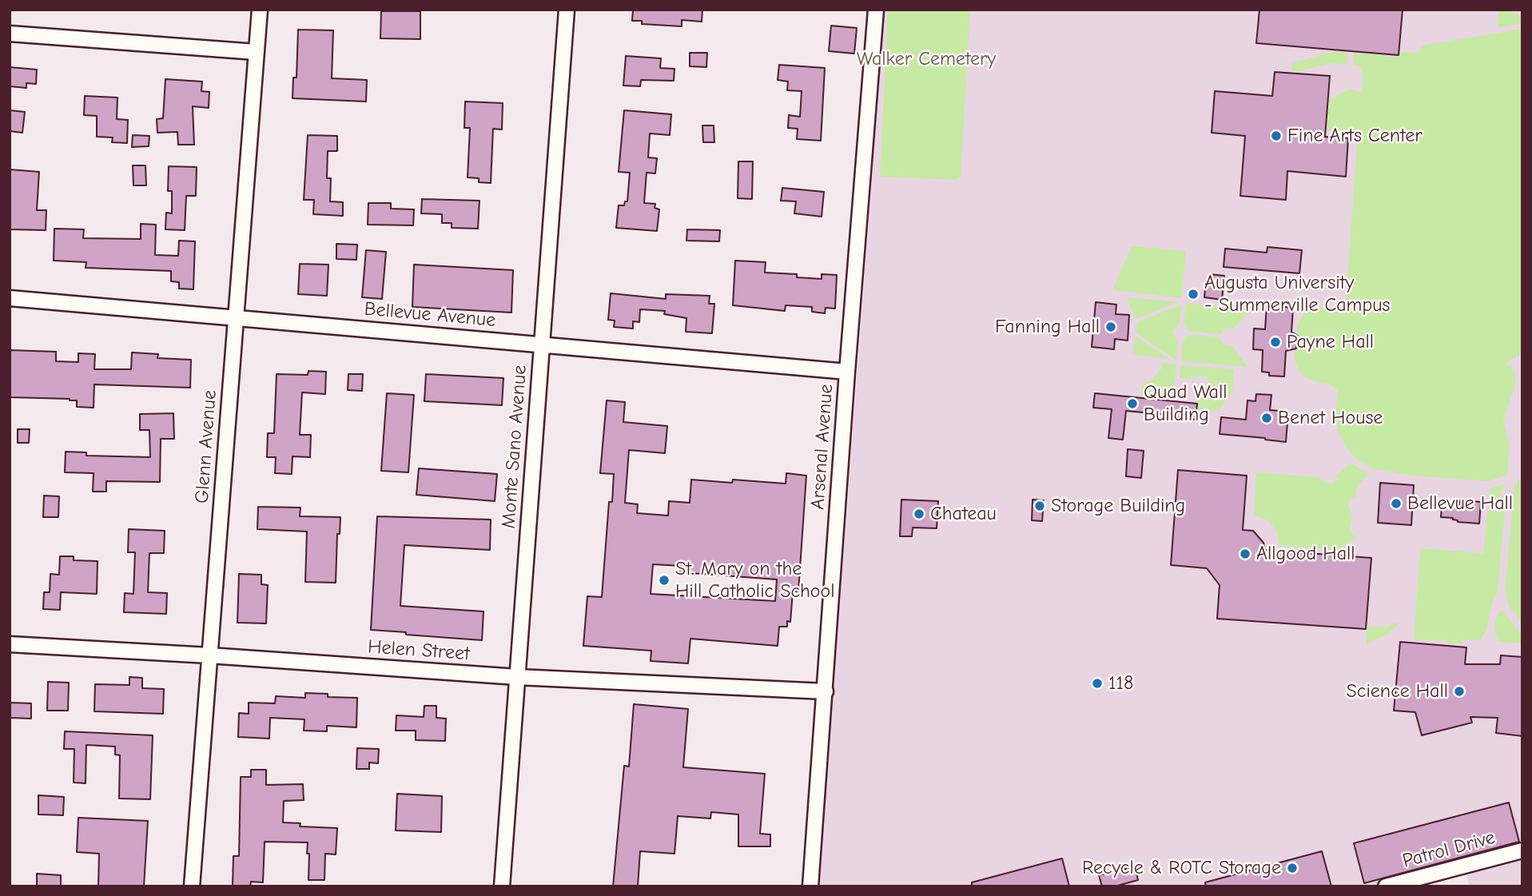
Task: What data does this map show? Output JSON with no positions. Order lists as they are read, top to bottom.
{
  "streets": {
    "street": [
      "Bellevue Avenue",
      "Glenn Avenue",
      "Monte Sano Avenue",
      "Arsenal Avenue",
      "Helen Street",
      "Patrol Drive"
    ]
  },
  "crossings": [
    ["Bellevue Avenue", "Glenn Avenue"],
    ["Bellevue Avenue", "Monte Sano Avenue"],
    ["Bellevue Avenue", "Arsenal Avenue"],
    ["Glenn Avenue", "Helen Street"],
    ["Monte Sano Avenue", "Helen Street"],
    ["Arsenal Avenue", "Helen Street"]
  ],
  "parks": ["Walker Cemetery"],
  "places": [
    "Fine Arts Center",
    "Augusta University - Summerville Campus",
    "Fanning Hall",
    "Payne Hall",
    "Quad Wall Building",
    "Benet House",
    "Bellevue Hall",
    "Storage Building",
    "Chateau",
    "Allgood Hall",
    "St. Mary on the Hill Catholic School",
    "118",
    "Science Hall",
    "Recycle & ROTC Storage"
  ]
}
